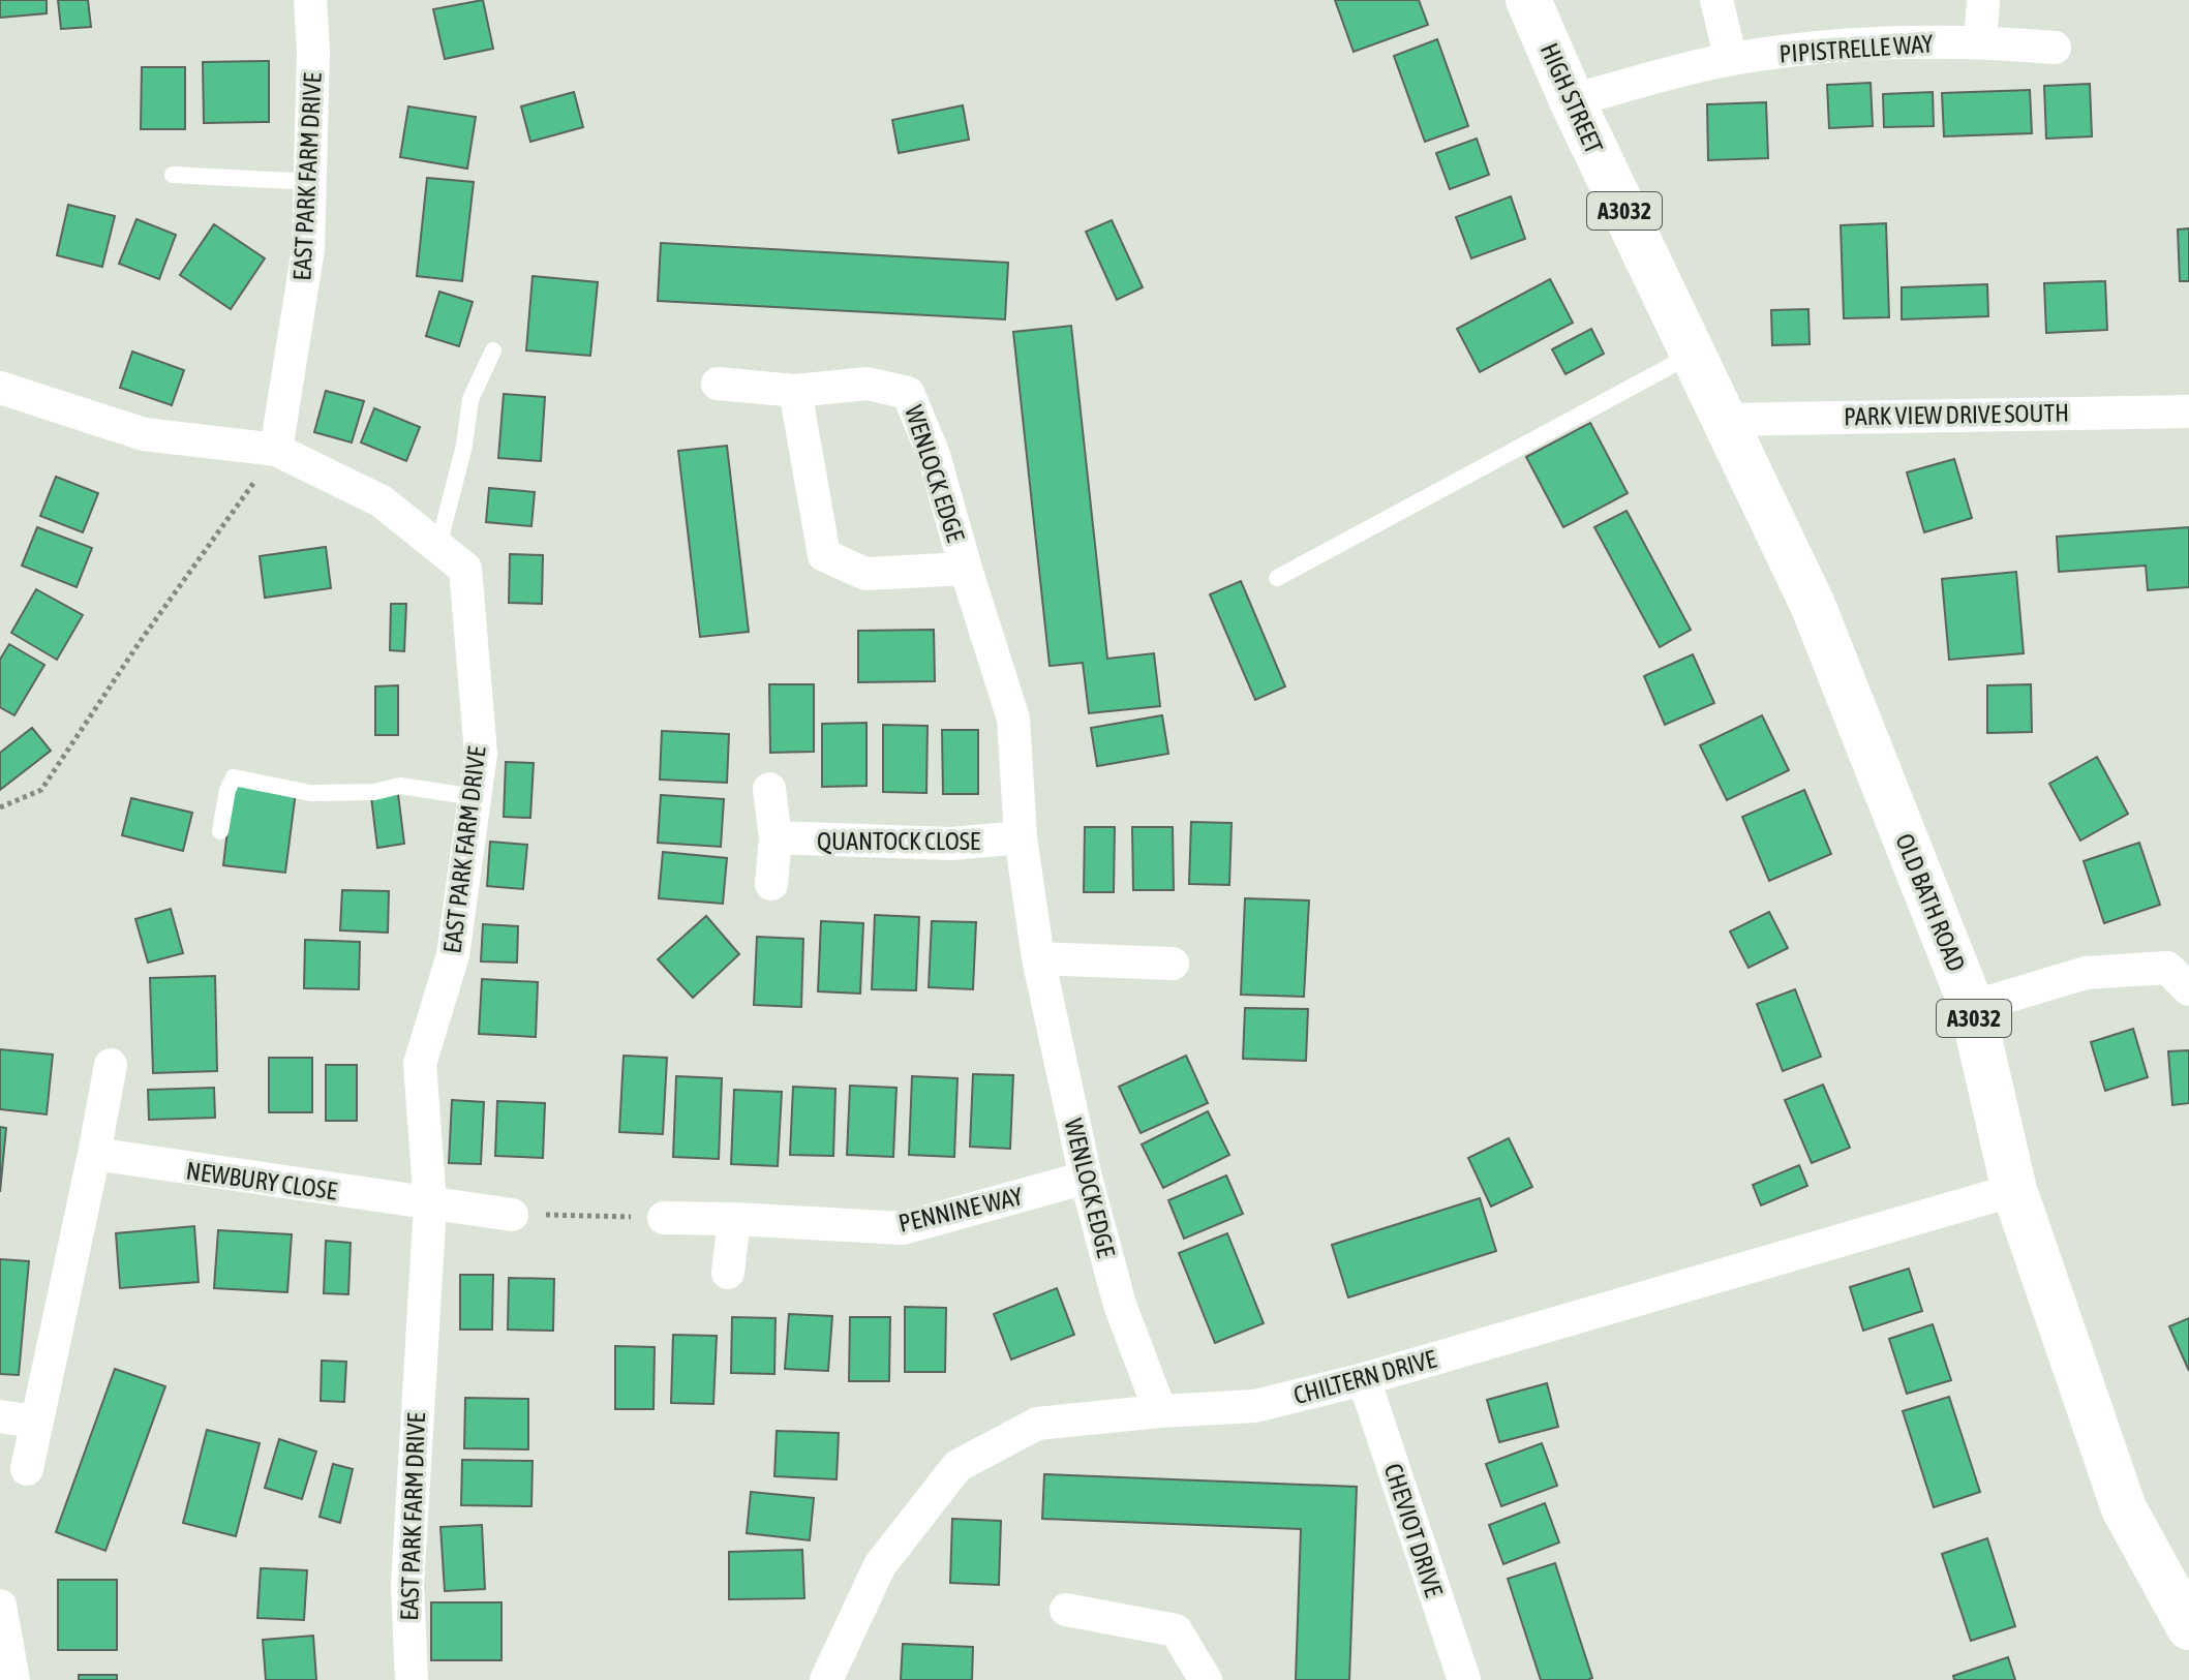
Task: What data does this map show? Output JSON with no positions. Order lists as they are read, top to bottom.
{
  "streets": {
    "main road": ["HIGH STREET", "A3032", "OLD BATH ROAD"],
    "street": [
      "PIPISTRELLE WAY",
      "EAST PARK FARM DRIVE",
      "PARK VIEW DRIVE SOUTH",
      "WENLOCK EDGE",
      "QUANTOCK CLOSE",
      "NEWBURY CLOSE",
      "PENNINE WAY",
      "CHILTERN DRIVE",
      "CHEVIOT DRIVE"
    ]
  },
  "crossings": [
    ["PIPISTRELLE WAY", "HIGH STREET"],
    ["HIGH STREET", "PARK VIEW DRIVE SOUTH"],
    ["HIGH STREET", "OLD BATH ROAD"],
    ["EAST PARK FARM DRIVE", "NEWBURY CLOSE"],
    ["PARK VIEW DRIVE SOUTH", "OLD BATH ROAD"],
    ["WENLOCK EDGE", "QUANTOCK CLOSE"],
    ["WENLOCK EDGE", "PENNINE WAY"],
    ["WENLOCK EDGE", "CHILTERN DRIVE"],
    ["OLD BATH ROAD", "CHILTERN DRIVE"],
    ["CHILTERN DRIVE", "CHEVIOT DRIVE"]
  ]
}
